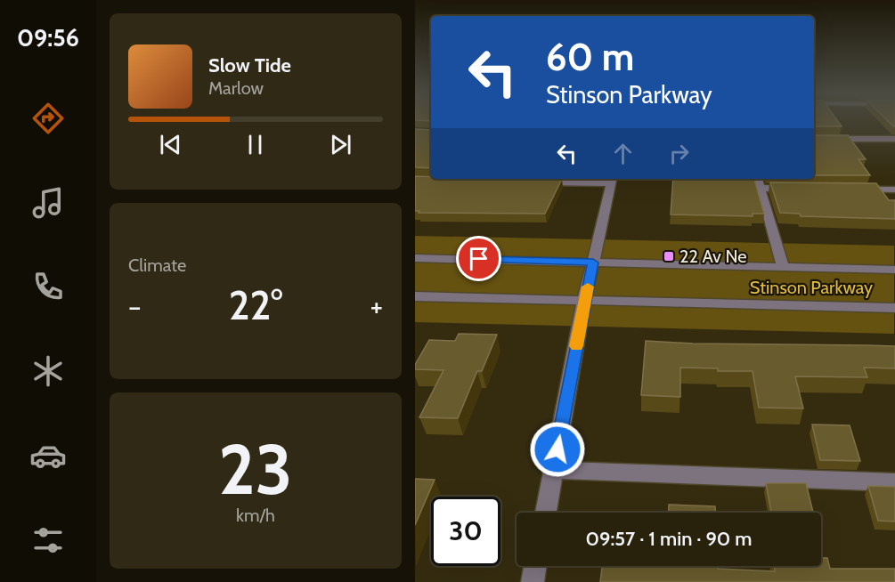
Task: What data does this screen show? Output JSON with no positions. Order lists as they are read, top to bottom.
{
  "parks": ["Stinson Parkway"],
  "places": {
    "transit": ["22 Av Ne"]
  },
  "page": {
    "tabs": "09:56",
    "turn": ["60 m", "Stinson Parkway"],
    "song": ["Slow Tide", "Marlow"],
    "tile": [
      "Climate",
      ["23", "km/h"]
    ],
    "heat": ["−", "22°", "+"],
    "limit": "30",
    "trip": "09:57 · 1 min · 90 m"
  }
}
